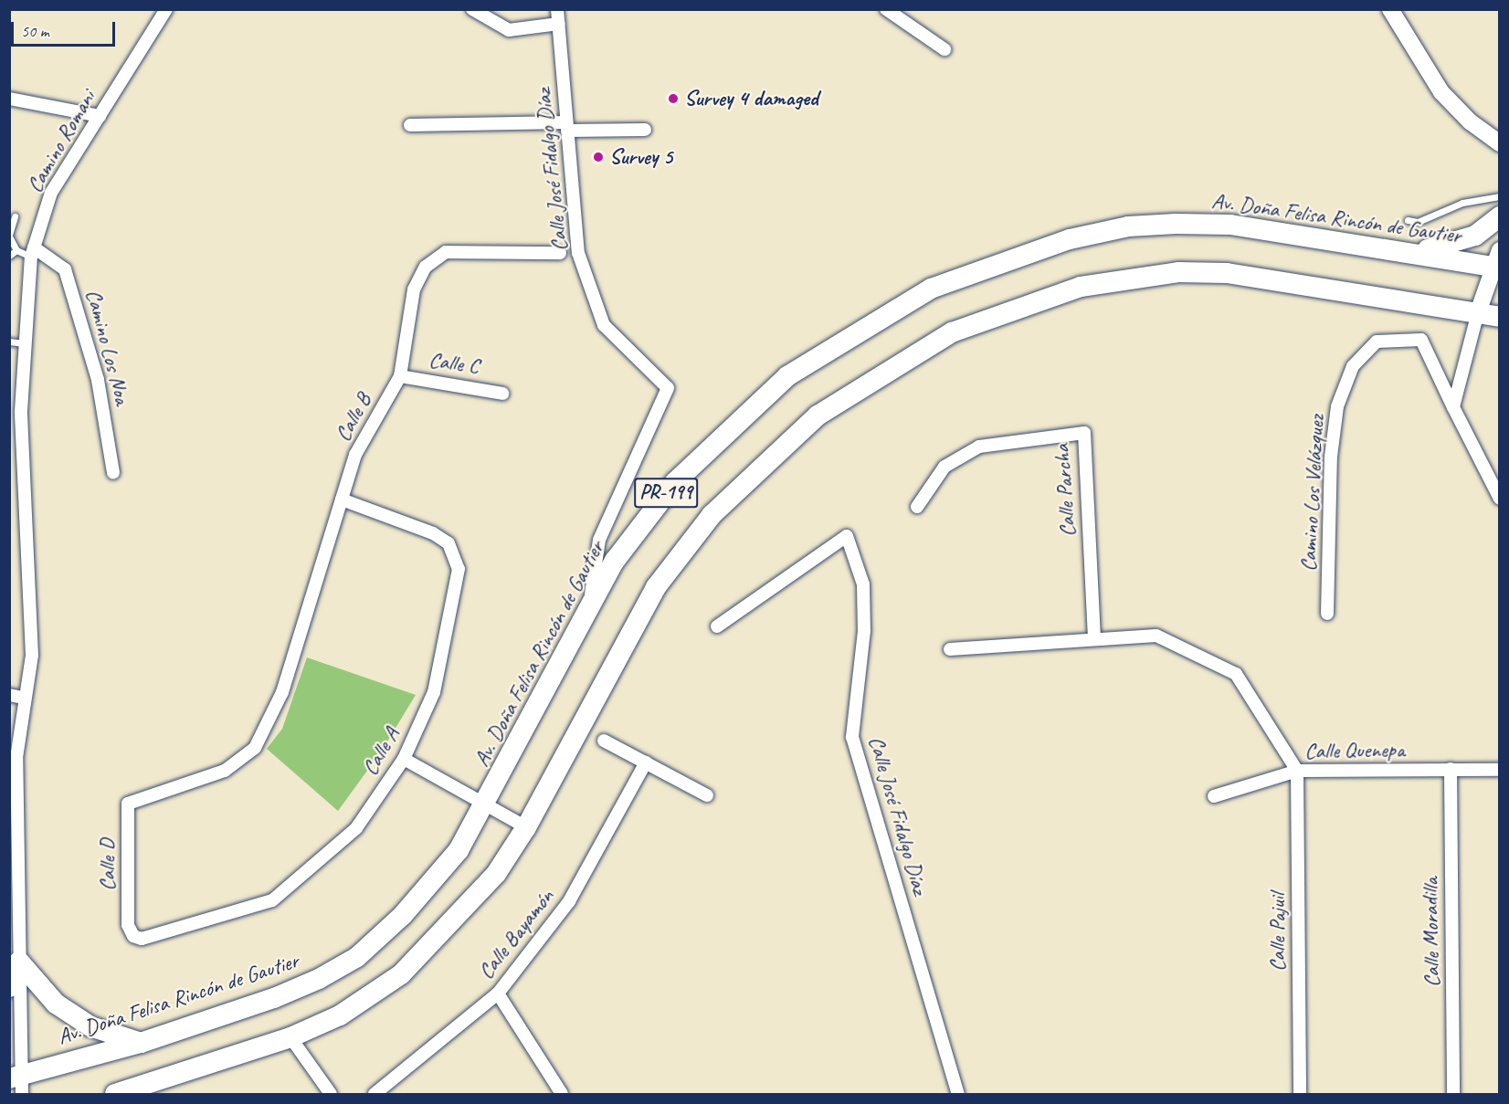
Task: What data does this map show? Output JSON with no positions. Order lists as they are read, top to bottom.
{
  "streets": {
    "main road": ["Av. Doña Felisa Rincón de Gautier", "PR-199"],
    "street": [
      "Camino Romani",
      "Calle José Fidalgo Díaz",
      "Camino Los Noa",
      "Calle C",
      "Calle B",
      "Calle Parcha",
      "Camino Los Velázquez",
      "Calle Quenepa",
      "Calle A",
      "Calle D",
      "Calle Pajuil",
      "Calle Moradilla",
      "Calle Bayamón"
    ]
  },
  "crossings": [
    ["Camino Romani", "Av. Doña Felisa Rincón de Gautier"],
    ["Camino Romani", "Camino Los Noa"],
    ["Calle José Fidalgo Díaz", "Av. Doña Felisa Rincón de Gautier"],
    ["Calle C", "Calle B"],
    ["Calle B", "Calle A"],
    ["Calle B", "Calle D"],
    ["Calle Quenepa", "Calle Pajuil"],
    ["Calle Quenepa", "Calle Moradilla"],
    ["Calle A", "Calle D"]
  ],
  "places": ["Survey 4 damaged", "Survey 5"],
  "scale_bar": "50 m"
}
